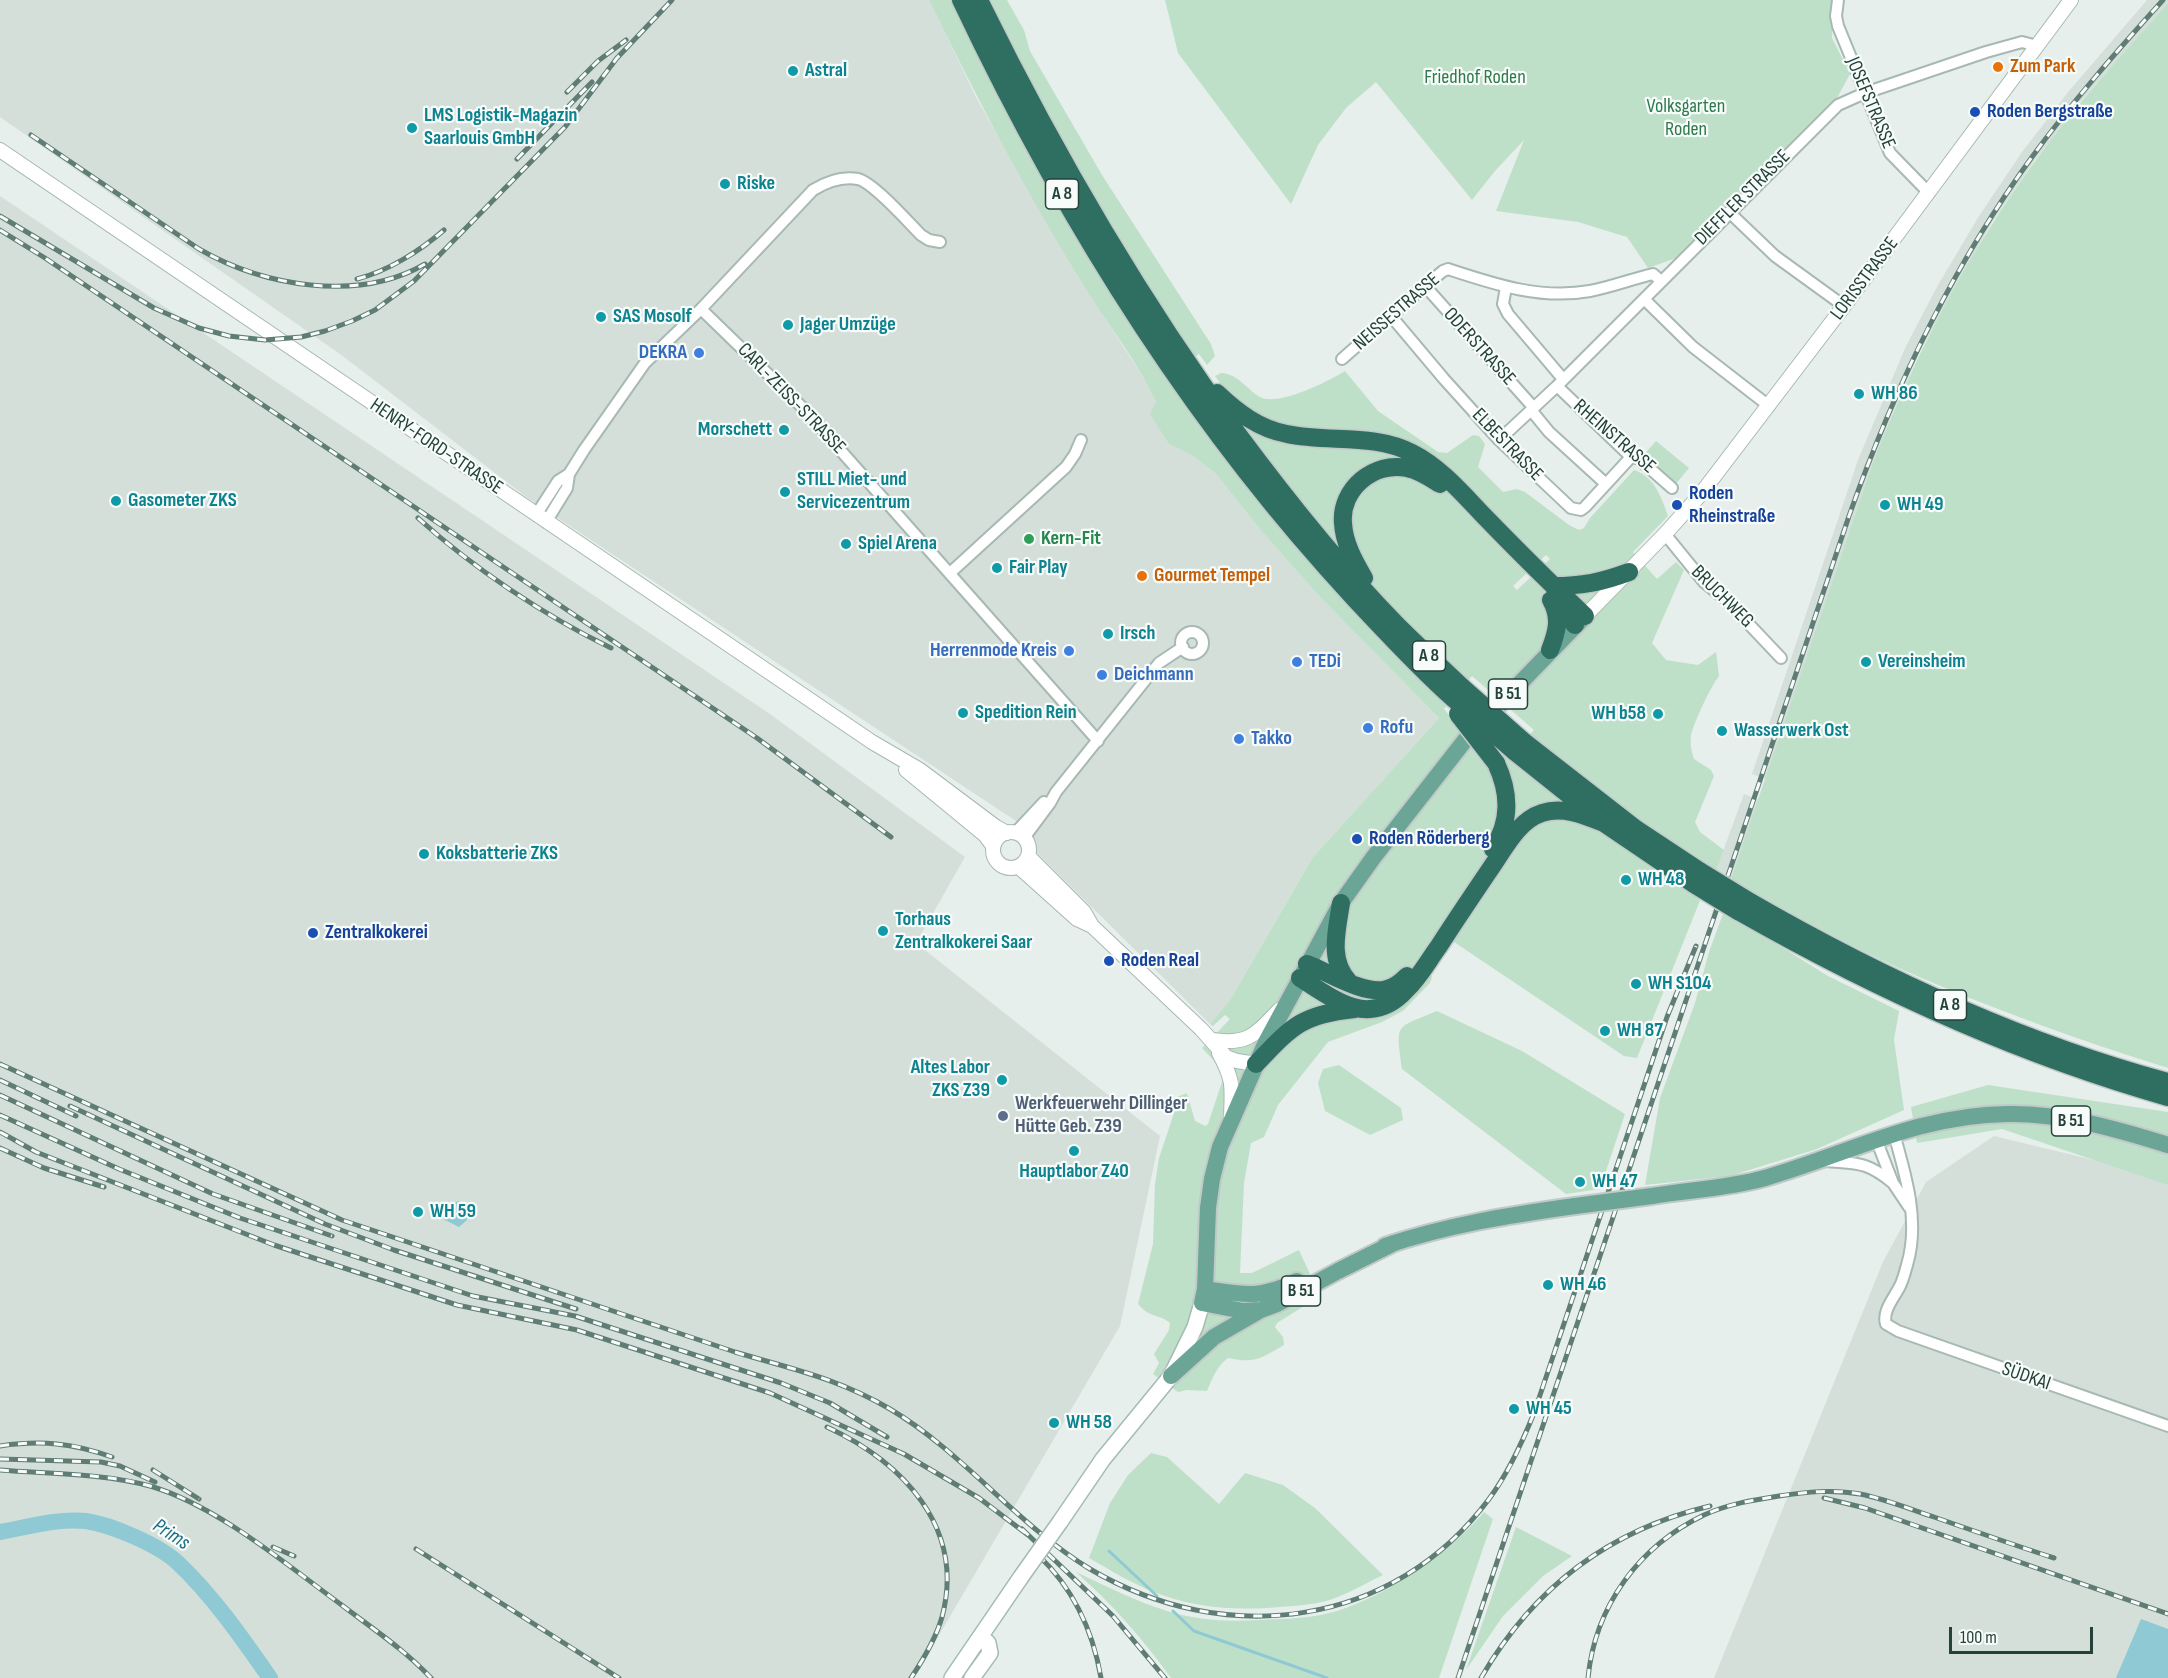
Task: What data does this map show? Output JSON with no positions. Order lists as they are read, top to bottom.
{
  "streets": {
    "highway": ["A 8"],
    "main road": ["B 51"],
    "street": [
      "JOSEFSTRASSE",
      "DIEFFLER STRASSE",
      "LORISSTRASSE",
      "NEISSESTRASSE",
      "ODERSTRASSE",
      "CARL-ZEISS-STRASSE",
      "RHEINSTRASSE",
      "ELBESTRASSE",
      "HENRY-FORD-STRASSE",
      "BRUCHWEG",
      "SÜDKAI"
    ]
  },
  "crossings": [
    ["JOSEFSTRASSE", "DIEFFLER STRASSE"],
    ["JOSEFSTRASSE", "LORISSTRASSE"],
    ["DIEFFLER STRASSE", "LORISSTRASSE"],
    ["DIEFFLER STRASSE", "NEISSESTRASSE"],
    ["DIEFFLER STRASSE", "ODERSTRASSE"],
    ["DIEFFLER STRASSE", "RHEINSTRASSE"],
    ["DIEFFLER STRASSE", "ELBESTRASSE"],
    ["LORISSTRASSE", "BRUCHWEG"],
    ["LORISSTRASSE", "B 51"],
    ["NEISSESTRASSE", "ODERSTRASSE"],
    ["NEISSESTRASSE", "RHEINSTRASSE"],
    ["NEISSESTRASSE", "ELBESTRASSE"],
    ["ODERSTRASSE", "ELBESTRASSE"],
    ["RHEINSTRASSE", "ELBESTRASSE"]
  ],
  "water": ["Prims"],
  "parks": ["Friedhof Roden", "Volksgarten Roden"],
  "places": [
    "Zum Park",
    "Astral",
    "Roden Bergstraße",
    "LMS Logistik-Magazin Saarlouis GmbH",
    "Riske",
    "SAS Mosolf",
    "Jager Umzüge",
    "DEKRA",
    "WH 86",
    "Morschett",
    "STILL Miet- und Servicezentrum",
    "Gasometer ZKS",
    "Roden Rheinstraße",
    "WH 49",
    "Kern-Fit",
    "Spiel Arena",
    "Fair Play",
    "Gourmet Tempel",
    "Irsch",
    "Herrenmode Kreis",
    "TEDi",
    "Vereinsheim",
    "Deichmann",
    "Spedition Rein",
    "WH b58",
    "Rofu",
    "Wasserwerk Ost",
    "Takko",
    "Roden Röderberg",
    "Koksbatterie ZKS",
    "WH 48",
    "Torhaus Zentralkokerei Saar",
    "Zentralkokerei",
    "Roden Real",
    "WH S104",
    "WH 87",
    "Altes Labor ZKS Z39",
    "Werkfeuerwehr Dillinger Hütte Geb. Z39",
    "Hauptlabor Z40",
    "WH 47",
    "WH 59",
    "WH 46",
    "WH 45",
    "WH 58"
  ],
  "scale_bar": "100 m"
}
